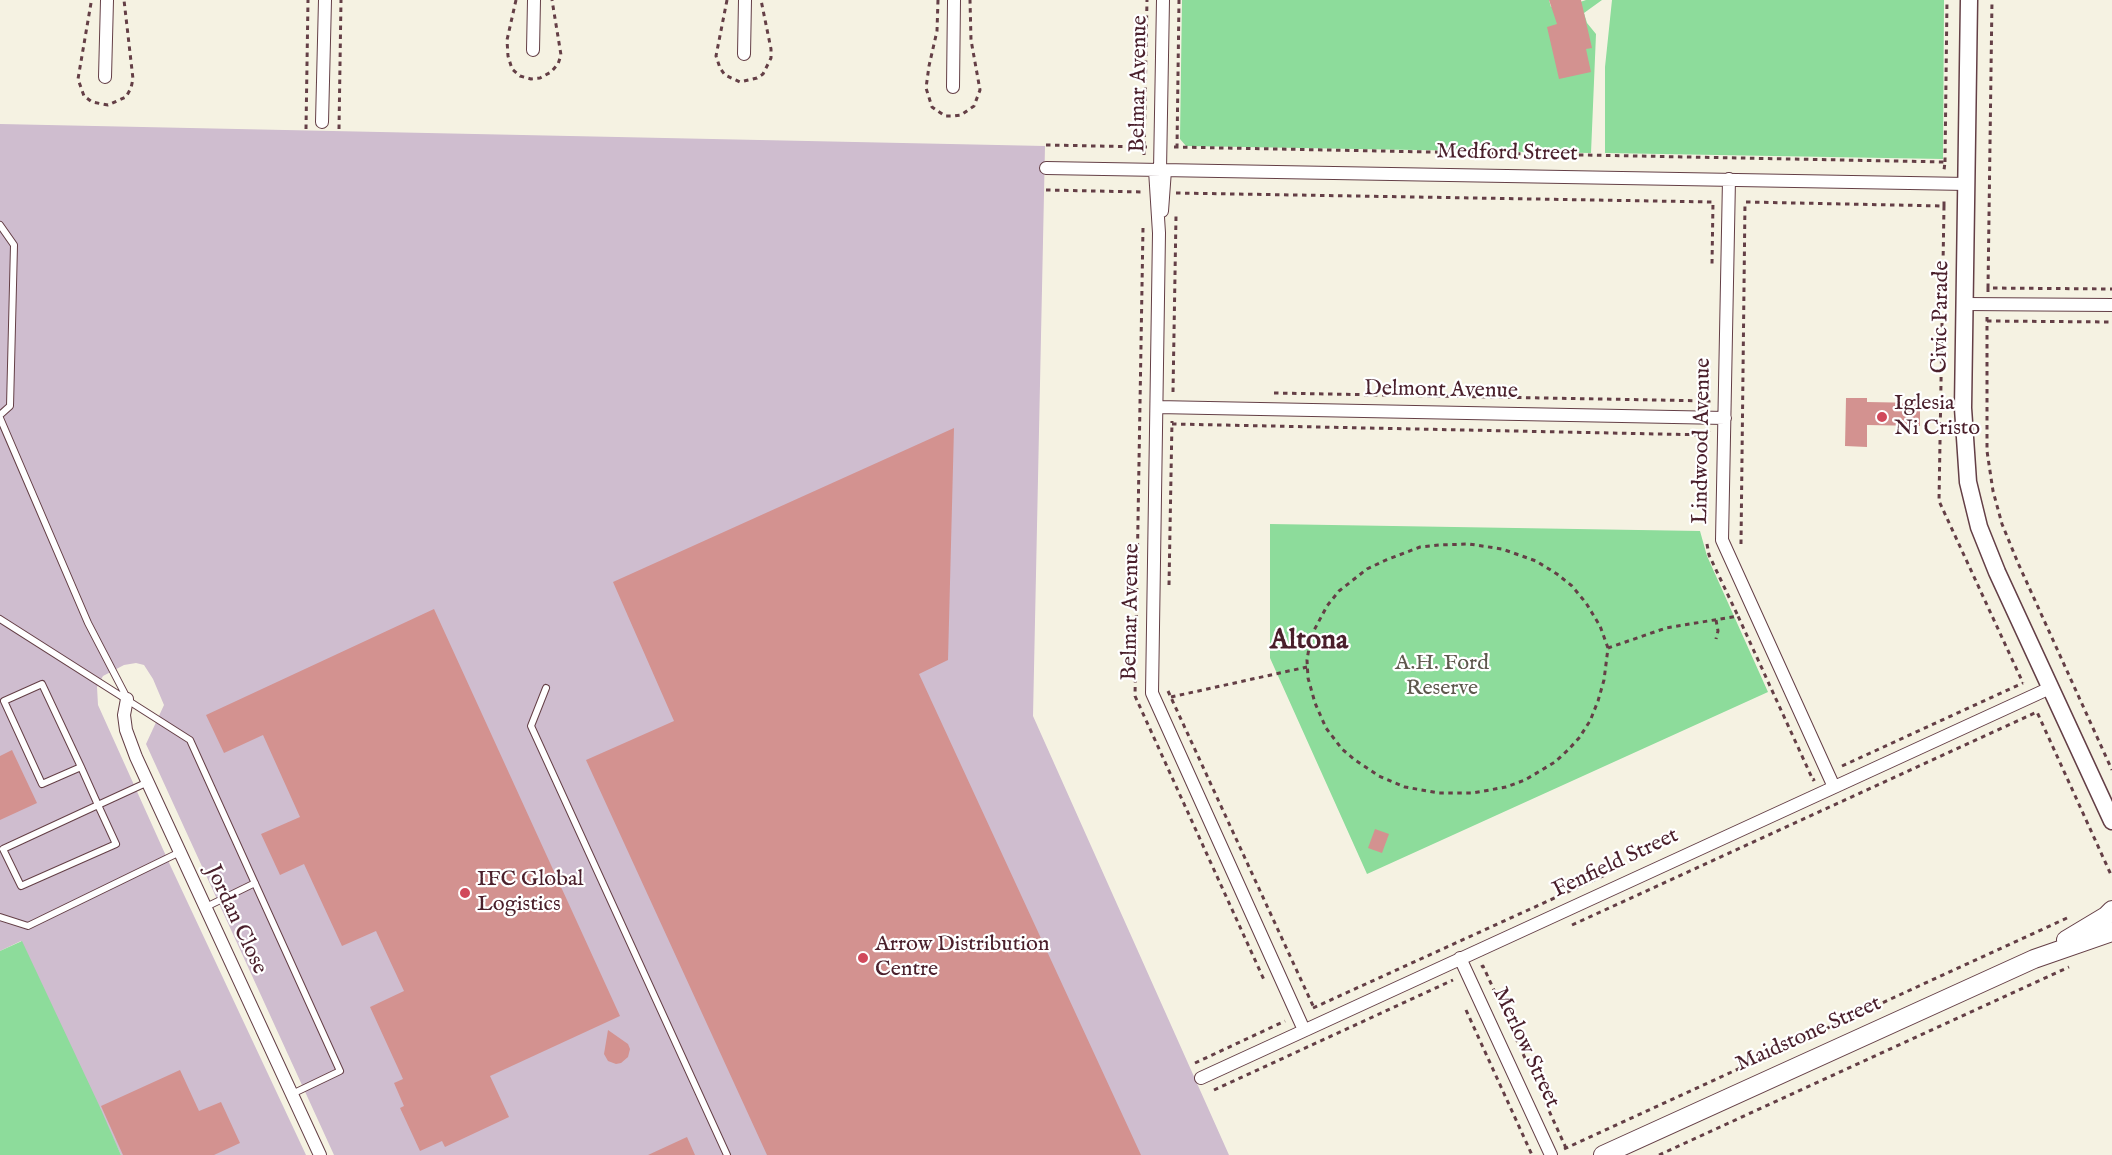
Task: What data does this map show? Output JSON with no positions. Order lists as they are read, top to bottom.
{
  "streets": {
    "main road": ["Maidstone Street"],
    "street": [
      "Belmar Avenue",
      "Medford Street",
      "Civic Parade",
      "Delmont Avenue",
      "Lindwood Avenue",
      "Fenfield Street",
      "Jordan Close",
      "Merlow Street"
    ]
  },
  "crossings": [
    ["Belmar Avenue", "Medford Street"],
    ["Belmar Avenue", "Delmont Avenue"],
    ["Belmar Avenue", "Fenfield Street"],
    ["Medford Street", "Civic Parade"],
    ["Medford Street", "Lindwood Avenue"],
    ["Civic Parade", "Fenfield Street"],
    ["Delmont Avenue", "Lindwood Avenue"],
    ["Lindwood Avenue", "Fenfield Street"],
    ["Fenfield Street", "Merlow Street"]
  ],
  "districts": ["Altona"],
  "parks": ["A.H. Ford Reserve"],
  "places": ["Iglesia Ni Cristo", "IFC Global Logistics", "Arrow Distribution Centre"]
}
